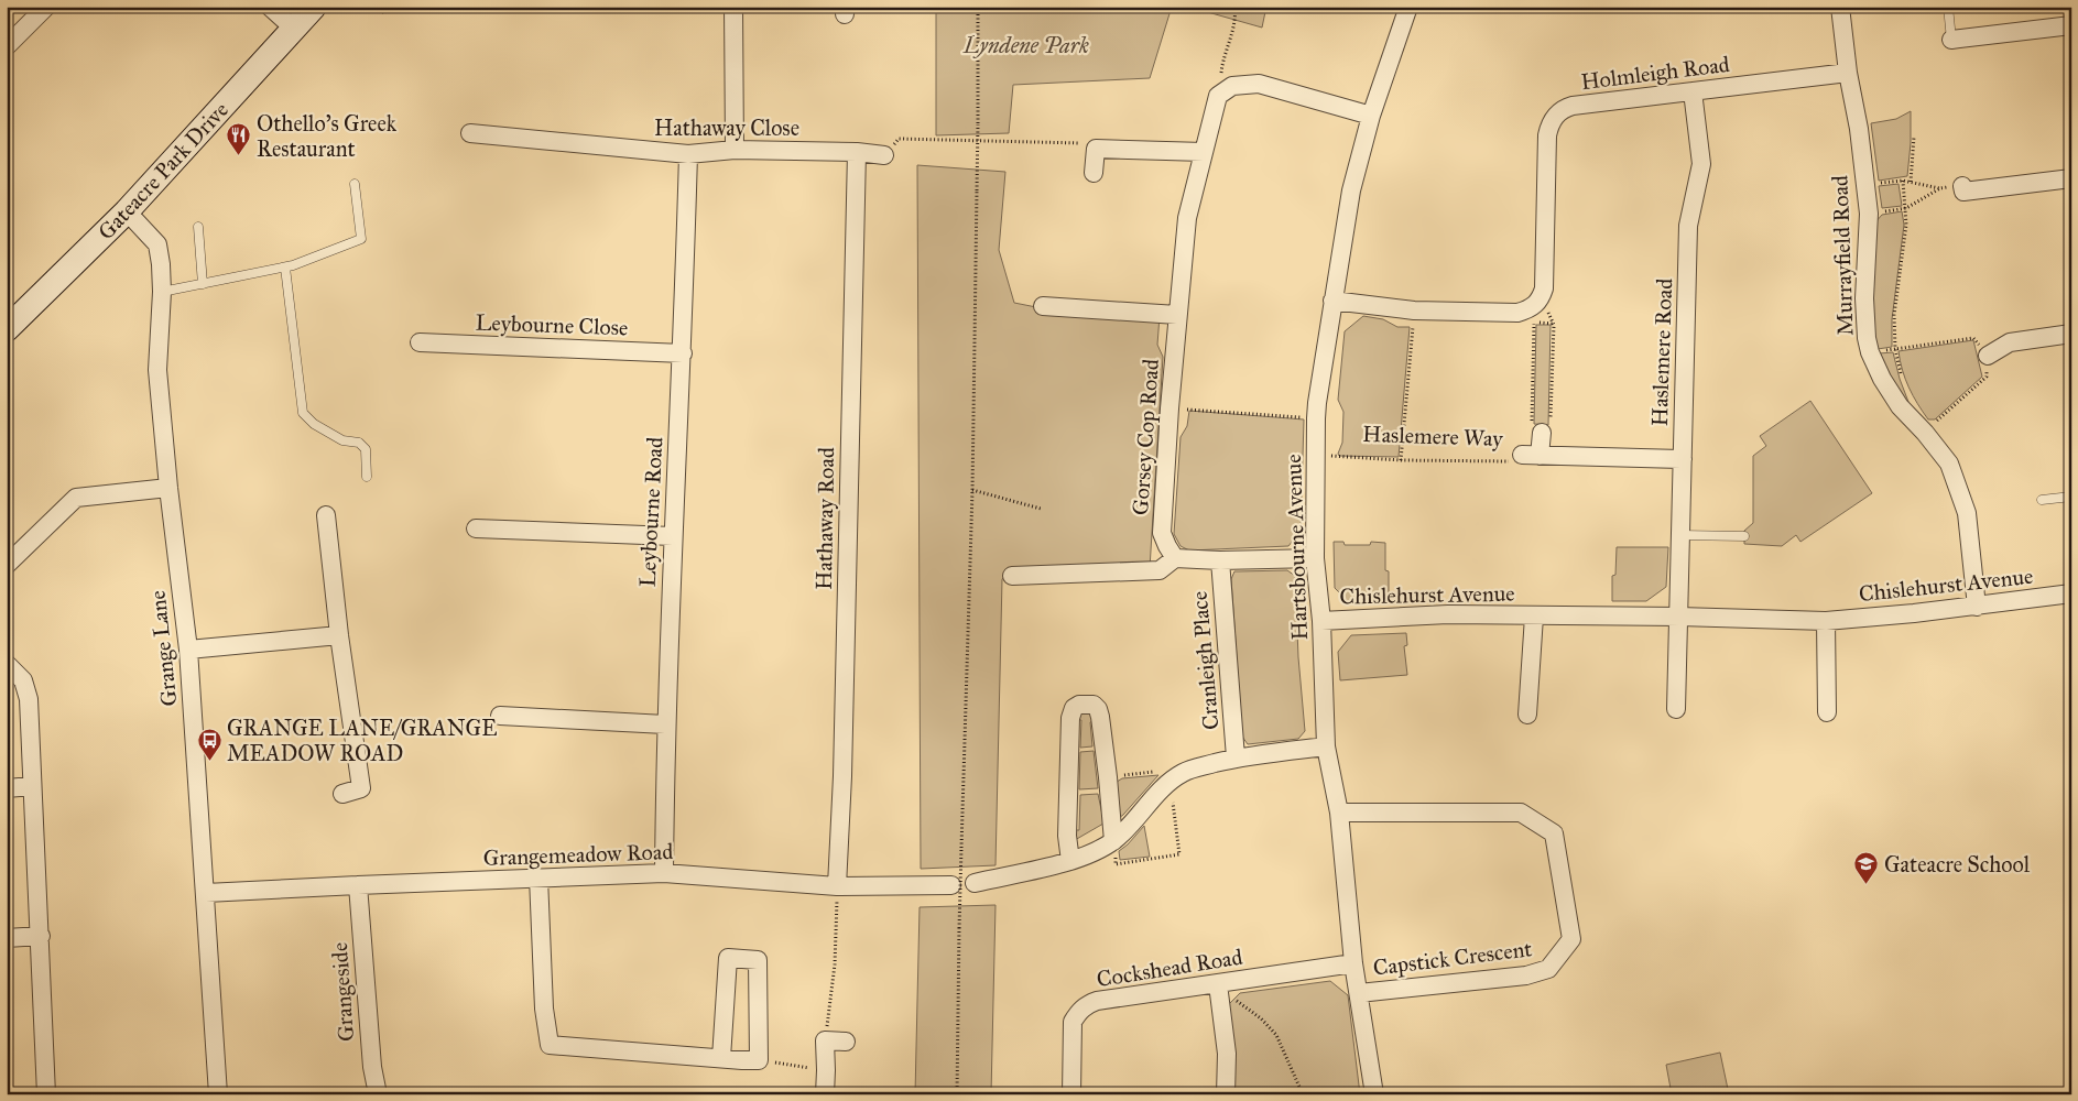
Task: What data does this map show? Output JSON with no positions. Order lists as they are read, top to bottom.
{
  "streets": {
    "street": [
      "Holmleigh Road",
      "Hathaway Close",
      "Gateacre Park Drive",
      "Murrayfield Road",
      "Leybourne Close",
      "Haslemere Road",
      "Gorsey Cop Road",
      "Leybourne Road",
      "Hathaway Road",
      "Hartsbourne Avenue",
      "Chislehurst Avenue",
      "Grange Lane",
      "Cranleigh Place",
      "Grangemeadow Road",
      "Capstick Crescent",
      "Cockshead Road",
      "Grangeside"
    ],
    "path": ["Haslemere Way"]
  },
  "crossings": [
    ["Holmleigh Road", "Murrayfield Road"],
    ["Holmleigh Road", "Haslemere Road"],
    ["Hathaway Close", "Leybourne Road"],
    ["Hathaway Close", "Hathaway Road"],
    ["Gateacre Park Drive", "Grange Lane"],
    ["Murrayfield Road", "Chislehurst Avenue"],
    ["Leybourne Close", "Leybourne Road"],
    ["Haslemere Road", "Chislehurst Avenue"],
    ["Haslemere Way", "Hartsbourne Avenue"],
    ["Leybourne Road", "Grangemeadow Road"],
    ["Hathaway Road", "Grangemeadow Road"],
    ["Hartsbourne Avenue", "Chislehurst Avenue"],
    ["Hartsbourne Avenue", "Capstick Crescent"],
    ["Hartsbourne Avenue", "Cockshead Road"],
    ["Grange Lane", "Grangemeadow Road"],
    ["Grangemeadow Road", "Grangeside"]
  ],
  "parks": ["Lyndene Park"],
  "places": {
    "restaurant": ["Othello's Greek Restaurant"],
    "bus stop": ["GRANGE LANE/GRANGE MEADOW ROAD"],
    "school or university": ["Gateacre School"]
  }
}
